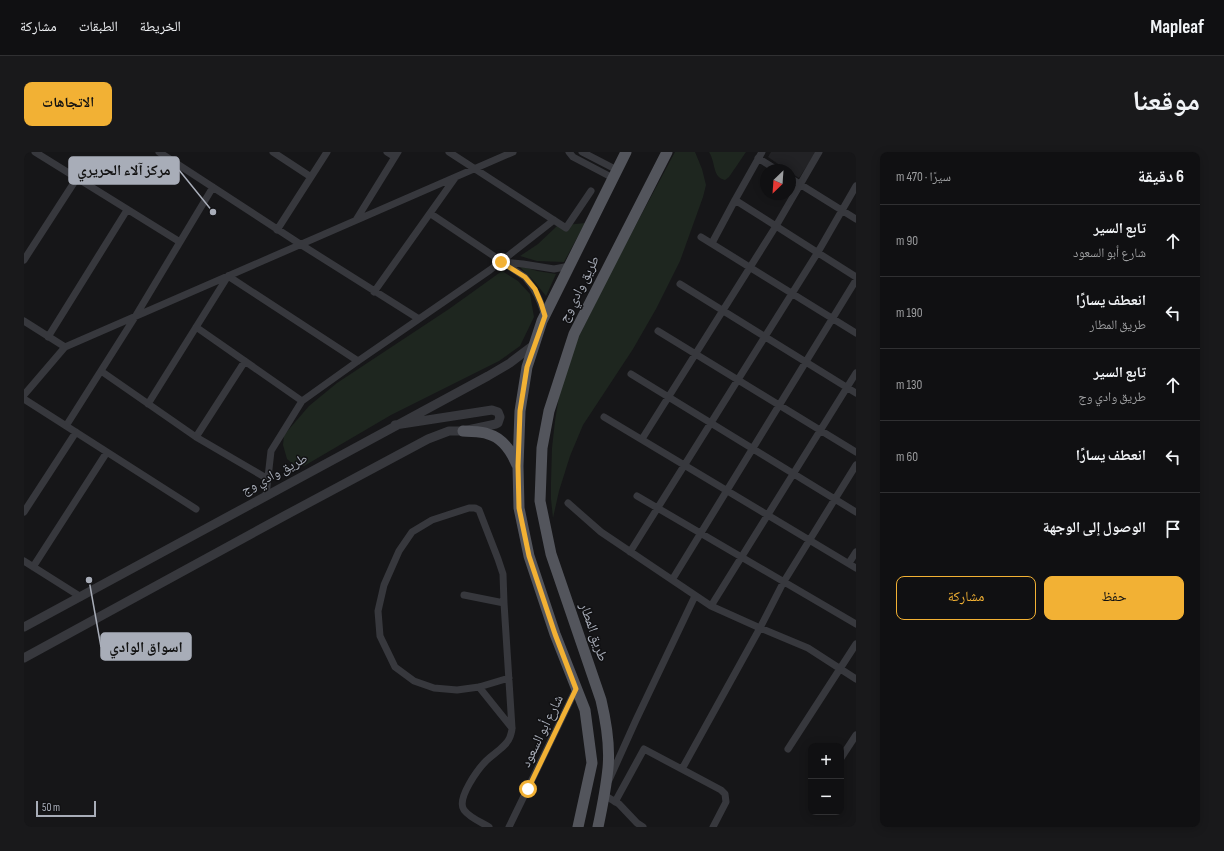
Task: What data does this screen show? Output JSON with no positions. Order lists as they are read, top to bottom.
{
  "streets": {
    "main road": ["طريق وادي وج", "طريق المطار"],
    "street": ["شارع أبو السعود"]
  },
  "crossings": [
    ["طريق وادي وج", "طريق المطار"]
  ],
  "places": ["مركز آلاء الحريري", "اسواق الوادي"],
  "scale_bar": "50 m",
  "north": "bottom left",
  "page": {
    "header": "Mapleaf",
    "nav": ["الخريطة", "الطبقات", "مشاركة"],
    "title": "موقعنا",
    "buttons": [
      "الاتجاهات",
      ["حفظ", "مشاركة"]
    ],
    "heading": ["6 دقيقة", "سيرًا · 470 m"],
    "list": [
      ["تابع السير", "شارع أبو السعود", "90 m"],
      ["انعطف يسارًا", "طريق المطار", "190 m"],
      ["تابع السير", "طريق وادي وج", "130 m"],
      ["انعطف يسارًا", "60 m"],
      "الوصول إلى الوجهة"
    ],
    "map_buttons": ["+", "−"],
    "scale": "50 m"
  }
}
